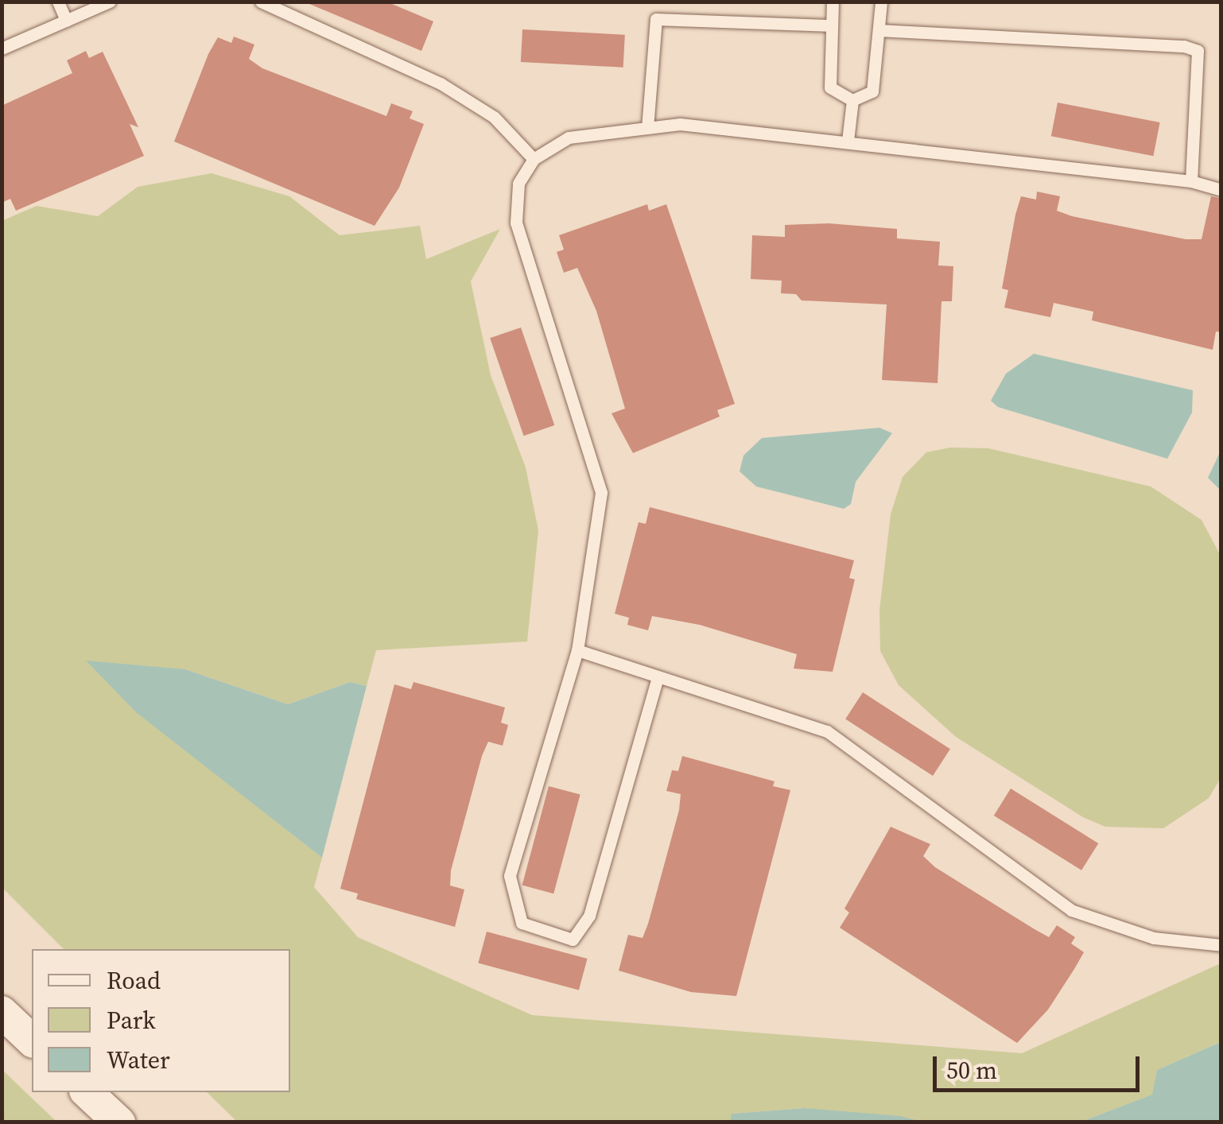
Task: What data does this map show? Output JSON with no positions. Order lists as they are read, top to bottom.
{
  "legend": ["Road", "Park", "Water"],
  "scale_bar": "50 m"
}
